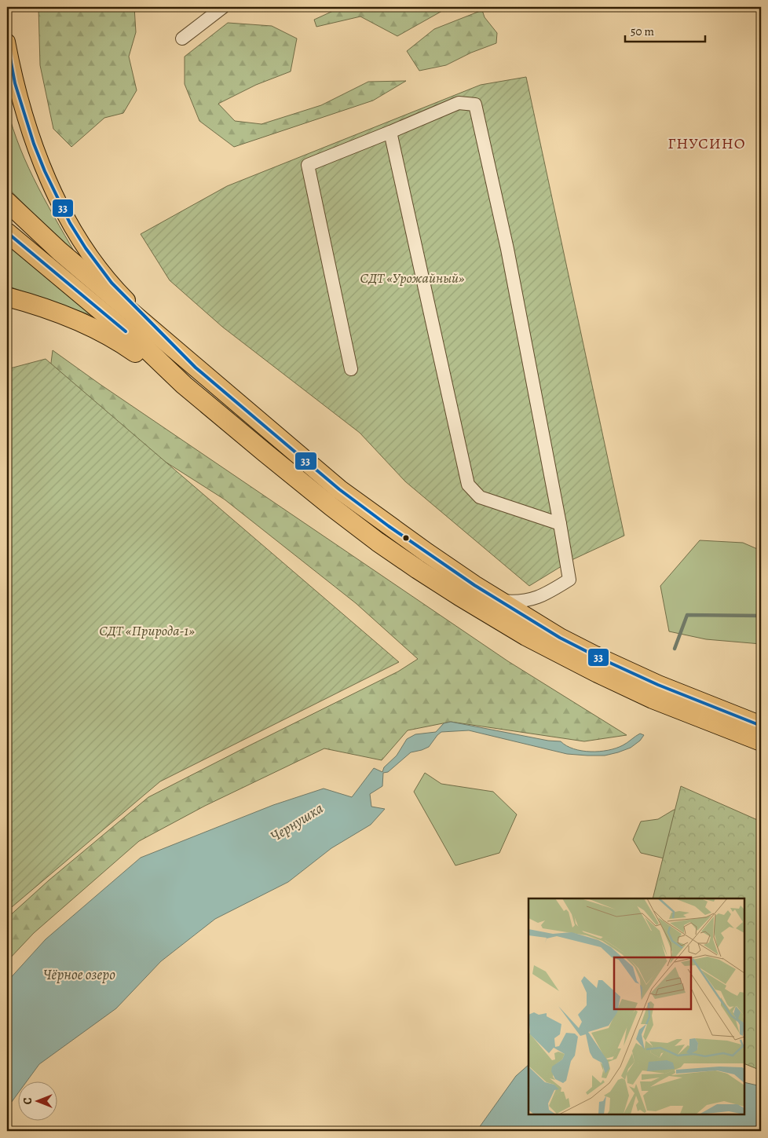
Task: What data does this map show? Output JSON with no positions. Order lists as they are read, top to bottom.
{
  "districts": ["ГНУСИНО"],
  "water": ["Чернушка", "Чёрное озеро"],
  "parks": ["СДТ «Урожайный»", "СДТ «Природа-1»"],
  "lines": ["transit line 33"],
  "scale_bar": "50 m",
  "north": "left"
}
